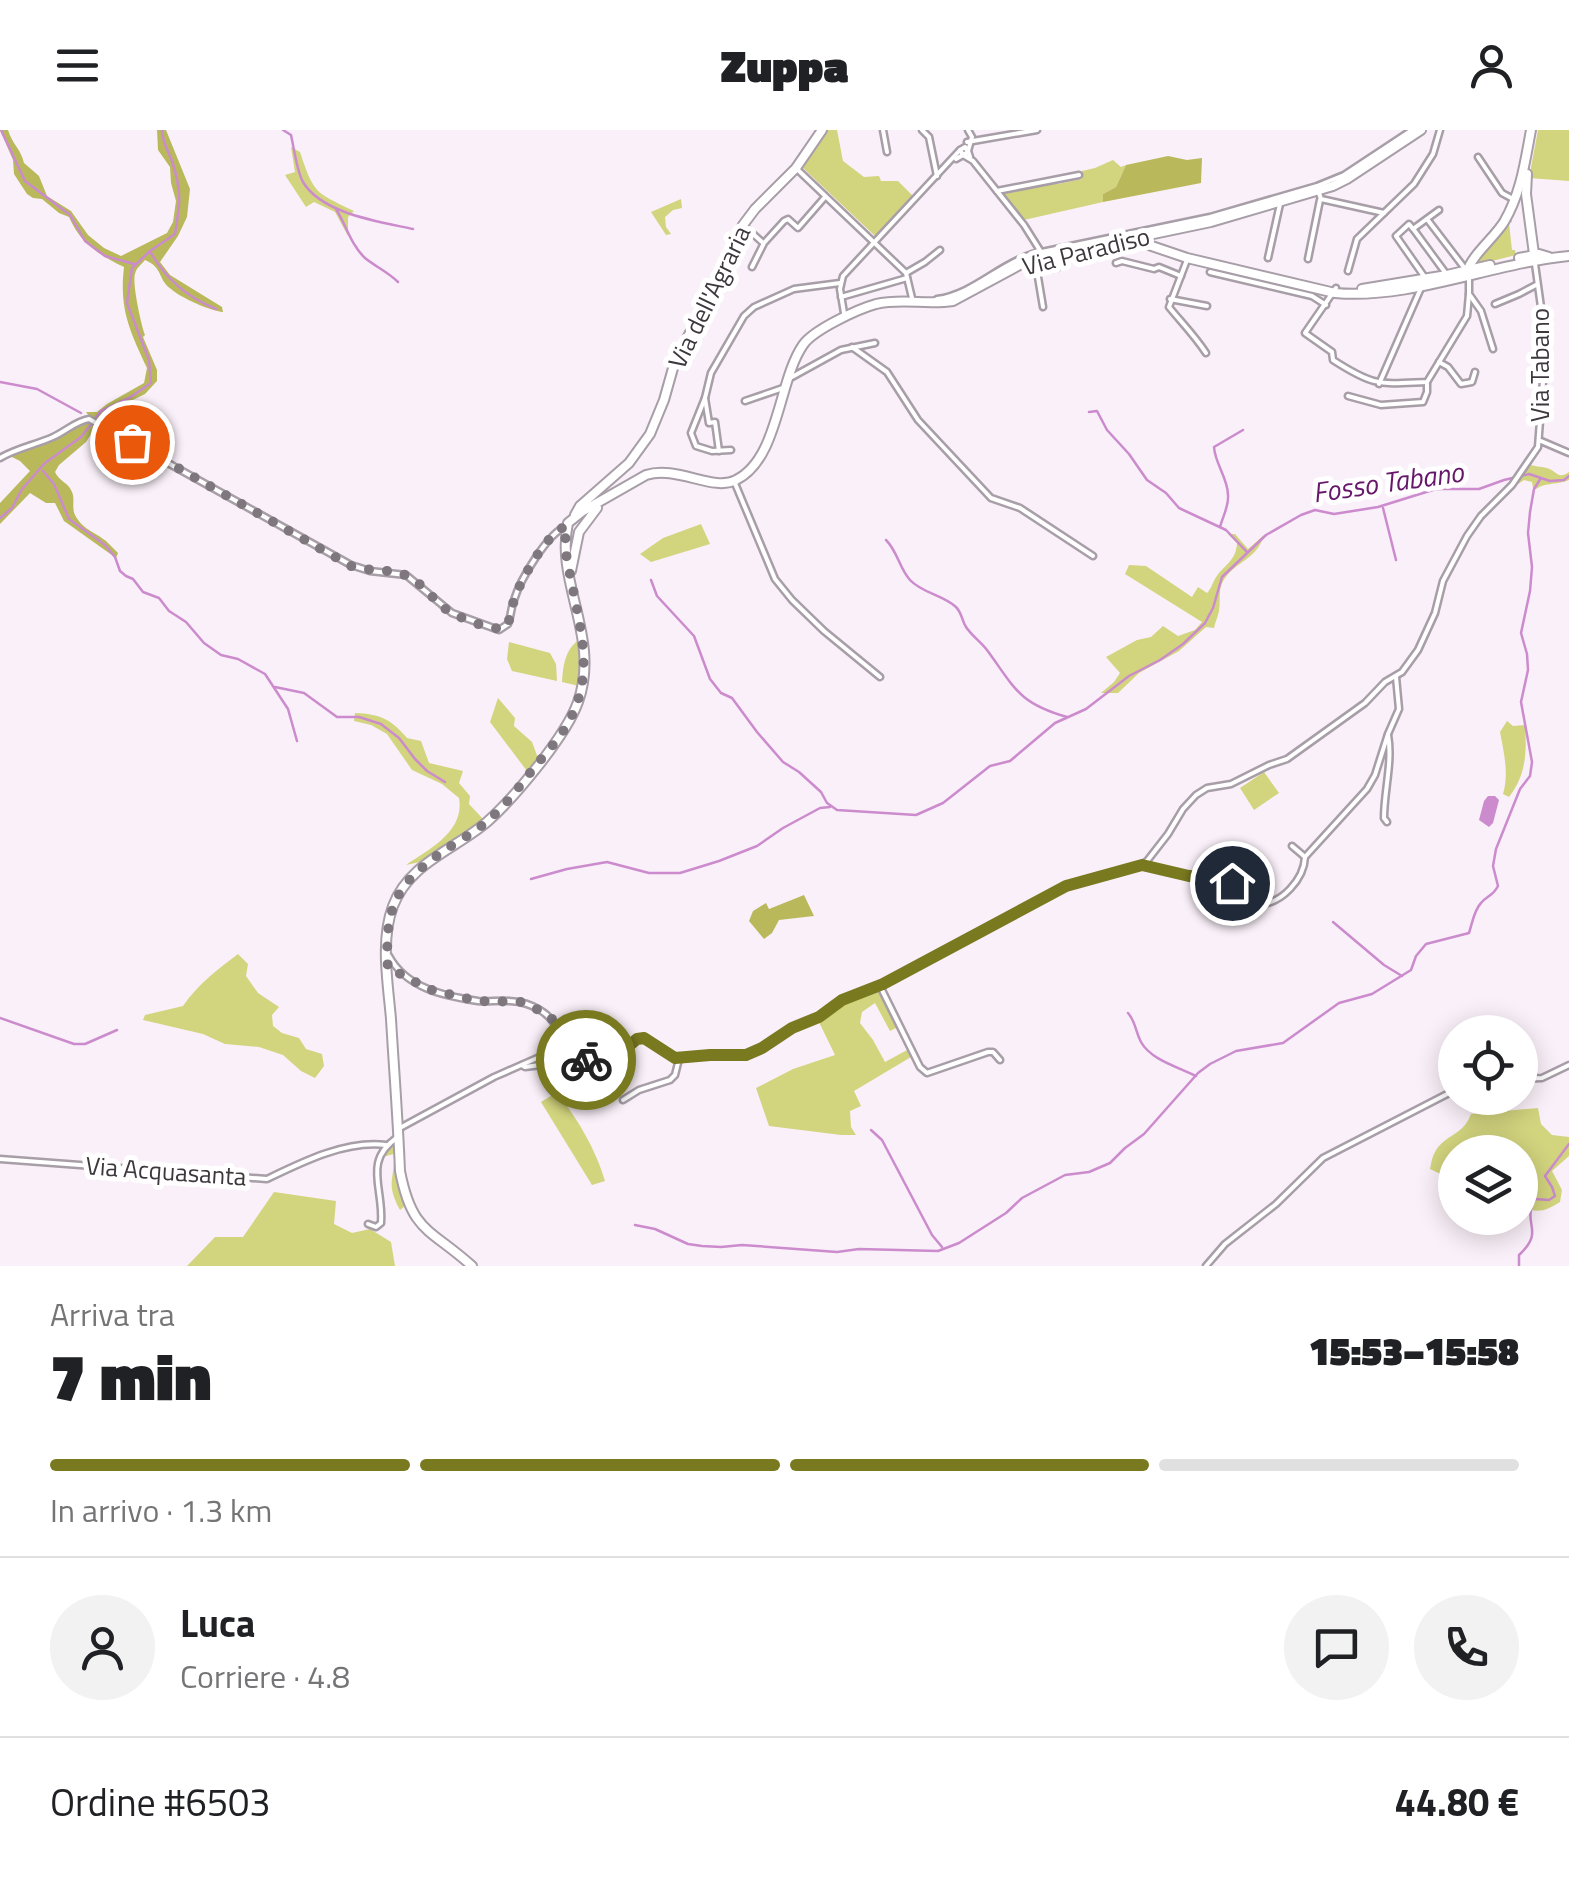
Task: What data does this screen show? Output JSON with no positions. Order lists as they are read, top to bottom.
{
  "streets": {
    "main road": ["Via Paradiso", "Via dell'Agraria", "Via Tabano"],
    "street": ["Via Acquasanta"]
  },
  "water": ["Fosso Tabano"],
  "page": {
    "header": "Zuppa",
    "heading": ["7 min", "Arriva tra", "15:53–15:58"],
    "panel": [
      "Luca",
      "Corriere · 4.8",
      "Ordine #6503",
      "44.80 €"
    ],
    "bar": "In arrivo · 1.3 km"
  }
}
